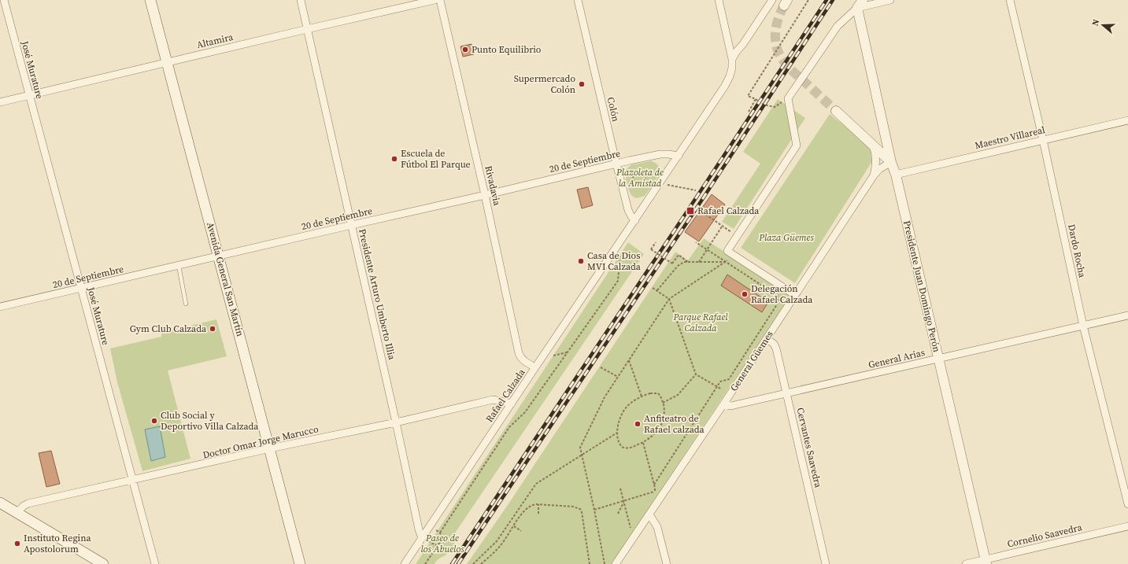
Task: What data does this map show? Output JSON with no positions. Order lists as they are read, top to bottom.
{
  "streets": {
    "main road": ["Avenida General San Martín"],
    "street": [
      "Altamira",
      "José Murature",
      "Colón",
      "Maestro Villareal",
      "20 de Septiembre",
      "Rivadavia",
      "Dardo Rocha",
      "Presidente Juan Domingo Perón",
      "Presidente Arturo Umberto Illia",
      "General Arias",
      "General Güemes",
      "Rafael Calzada",
      "Doctor Omar Jorge Marucco",
      "Cervantes Saavedra",
      "Cornelio Saavedra"
    ]
  },
  "crossings": [
    ["Altamira", "José Murature"],
    ["Altamira", "Avenida General San Martín"],
    ["Altamira", "Presidente Arturo Umberto Illia"],
    ["José Murature", "20 de Septiembre"],
    ["José Murature", "Doctor Omar Jorge Marucco"],
    ["Colón", "20 de Septiembre"],
    ["Colón", "Rafael Calzada"],
    ["Maestro Villareal", "Dardo Rocha"],
    ["Maestro Villareal", "Presidente Juan Domingo Perón"],
    ["20 de Septiembre", "Rivadavia"],
    ["20 de Septiembre", "Avenida General San Martín"],
    ["20 de Septiembre", "Presidente Arturo Umberto Illia"],
    ["20 de Septiembre", "Rafael Calzada"],
    ["Rivadavia", "Rafael Calzada"],
    ["Dardo Rocha", "General Arias"],
    ["Avenida General San Martín", "Doctor Omar Jorge Marucco"],
    ["Presidente Juan Domingo Perón", "General Arias"],
    ["Presidente Juan Domingo Perón", "General Güemes"],
    ["Presidente Juan Domingo Perón", "Cornelio Saavedra"],
    ["Presidente Arturo Umberto Illia", "Rafael Calzada"],
    ["Presidente Arturo Umberto Illia", "Doctor Omar Jorge Marucco"],
    ["General Arias", "General Güemes"],
    ["General Arias", "Cervantes Saavedra"],
    ["General Güemes", "Cervantes Saavedra"],
    ["Rafael Calzada", "Doctor Omar Jorge Marucco"]
  ],
  "parks": [
    "Plazoleta de la Amistad",
    "Plaza Güemes",
    "Parque Rafael Calzada",
    "Paseo de los Abuelos"
  ],
  "places": {
    "other": [
      "Punto Equilibrio",
      "Supermercado Colón",
      "Escuela de Fútbol El Parque",
      "Casa de Dios MVI Calzada",
      "Delegación Rafael Calzada",
      "Gym Club Calzada",
      "Club Social y Deportivo Villa Calzada",
      "Anfiteatro de Rafael calzada",
      "Instituto Regina Apostolorum"
    ],
    "transit": ["Rafael Calzada"]
  },
  "north": "left"
}
